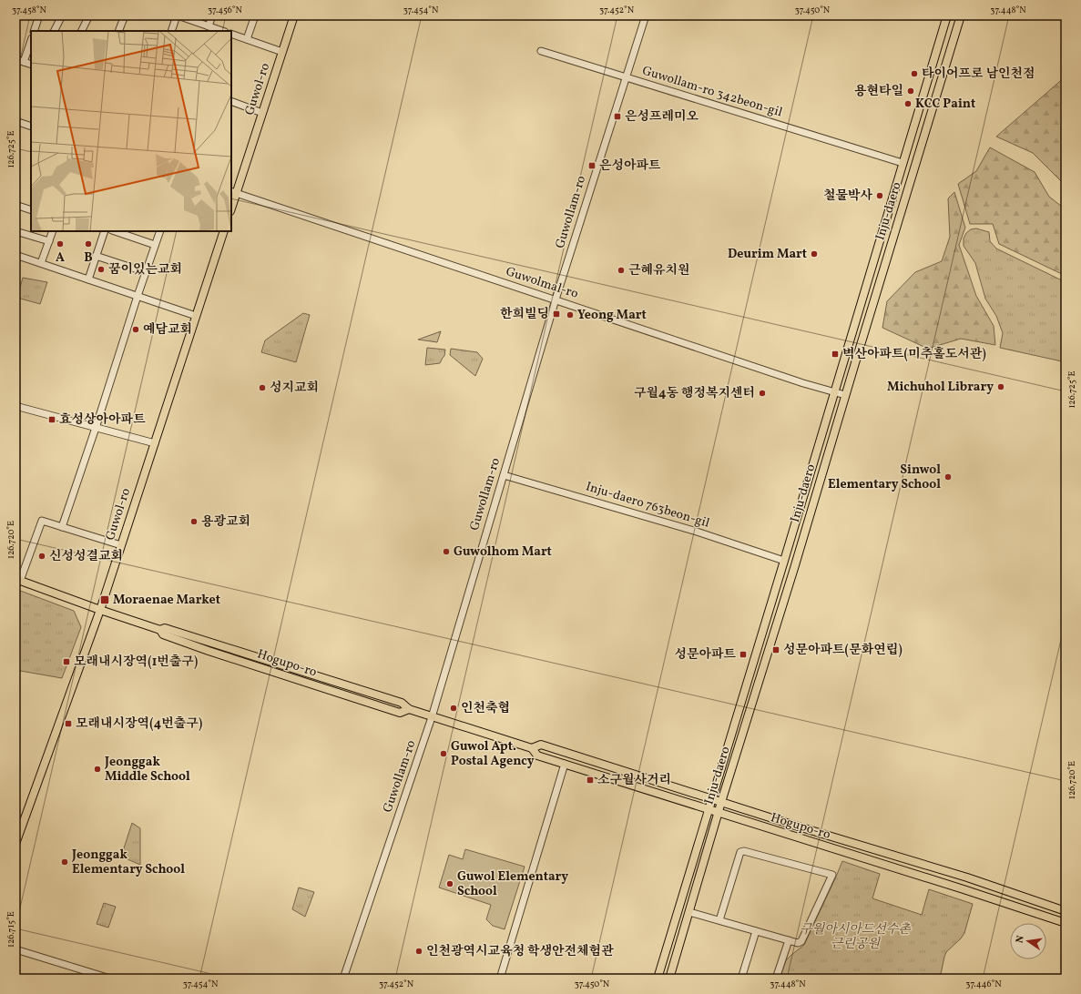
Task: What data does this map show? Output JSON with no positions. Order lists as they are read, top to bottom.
{
  "streets": {
    "main road": ["Guwol-ro", "Inju-daero", "Hogupo-ro"],
    "street": [
      "Guwollam-ro 342beon-gil",
      "Guwollam-ro",
      "Guwolmal-ro",
      "Inju-daero 763beon-gil"
    ]
  },
  "crossings": [
    ["Guwol-ro", "Guwolmal-ro"],
    ["Guwol-ro", "Hogupo-ro"],
    ["Guwollam-ro 342beon-gil", "Inju-daero"],
    ["Guwollam-ro 342beon-gil", "Guwollam-ro"],
    ["Inju-daero", "Guwolmal-ro"],
    ["Inju-daero", "Inju-daero 763beon-gil"],
    ["Inju-daero", "Hogupo-ro"],
    ["Guwollam-ro", "Guwolmal-ro"],
    ["Guwollam-ro", "Inju-daero 763beon-gil"],
    ["Guwollam-ro", "Hogupo-ro"]
  ],
  "parks": ["구월아시아드선수촌 근린공원"],
  "places": {
    "other": [
      "타이어프로 남인천점",
      "용현타일",
      "KCC Paint",
      "철물박사",
      "A",
      "B",
      "Deurim Mart",
      "꿈이있는교회",
      "근혜유치원",
      "Yeong Mart",
      "예담교회",
      "Michuhol Library",
      "성지교회",
      "구월4동 행정복지센터",
      "Sinwol Elementary School",
      "용광교회",
      "Guwolhom Mart",
      "신성성결교회",
      "인천축협",
      "Guwol Apt. Postal Agency",
      "Jeonggak Middle School",
      "Jeonggak Elementary School",
      "Guwol Elementary School",
      "인천광역시교육청 학생안전체험관"
    ],
    "transit": [
      "은성프레미오",
      "은성아파트",
      "한희빌딩",
      "벽산아파트(미추홀도서관)",
      "효성상아아파트",
      "Moraenae Market",
      "성문아파트(문화연립)",
      "성문아파트",
      "모래내시장역(1번출구)",
      "모래내시장역(4번출구)",
      "소구월사거리"
    ]
  },
  "north": "left",
  "coordinates": [
    "37.458°N",
    "37.456°N",
    "37.454°N",
    "37.452°N",
    "37.450°N",
    "37.448°N",
    "126.725°E",
    "126.720°E",
    "126.715°E",
    "37.446°N"
  ]
}
